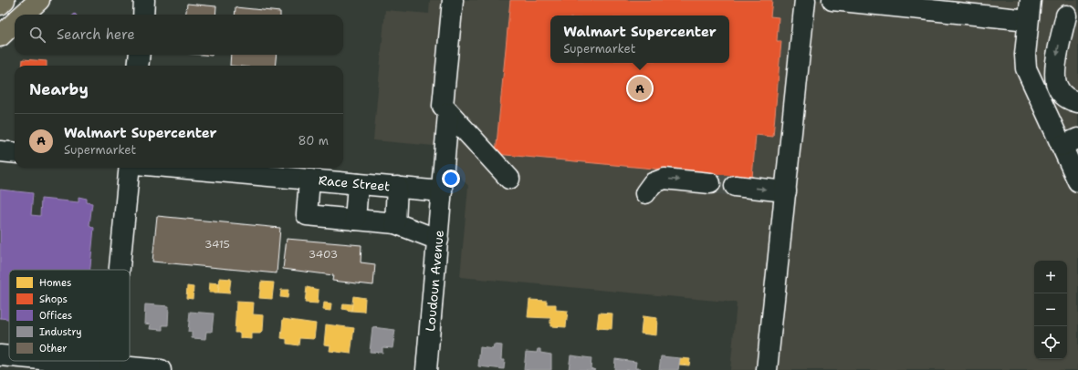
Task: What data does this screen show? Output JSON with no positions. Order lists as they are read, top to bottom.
{
  "streets": {
    "street": ["Race Street", "Loudoun Avenue"]
  },
  "crossings": [
    ["Race Street", "Loudoun Avenue"]
  ],
  "house_numbers": ["3415", "3403"],
  "legend": [
    "Homes",
    "Shops",
    "Offices",
    "Industry",
    "Other"
  ],
  "page": {
    "search": "Search here",
    "popup": ["Walmart Supercenter", "Supermarket"],
    "heading": "Nearby",
    "pins": "A",
    "list": [
      {
        "mark": "A",
        "name": "Walmart Supercenter",
        "note": "Supermarket",
        "value": "80 m"
      }
    ],
    "map_buttons": ["+", "−"]
  }
}
